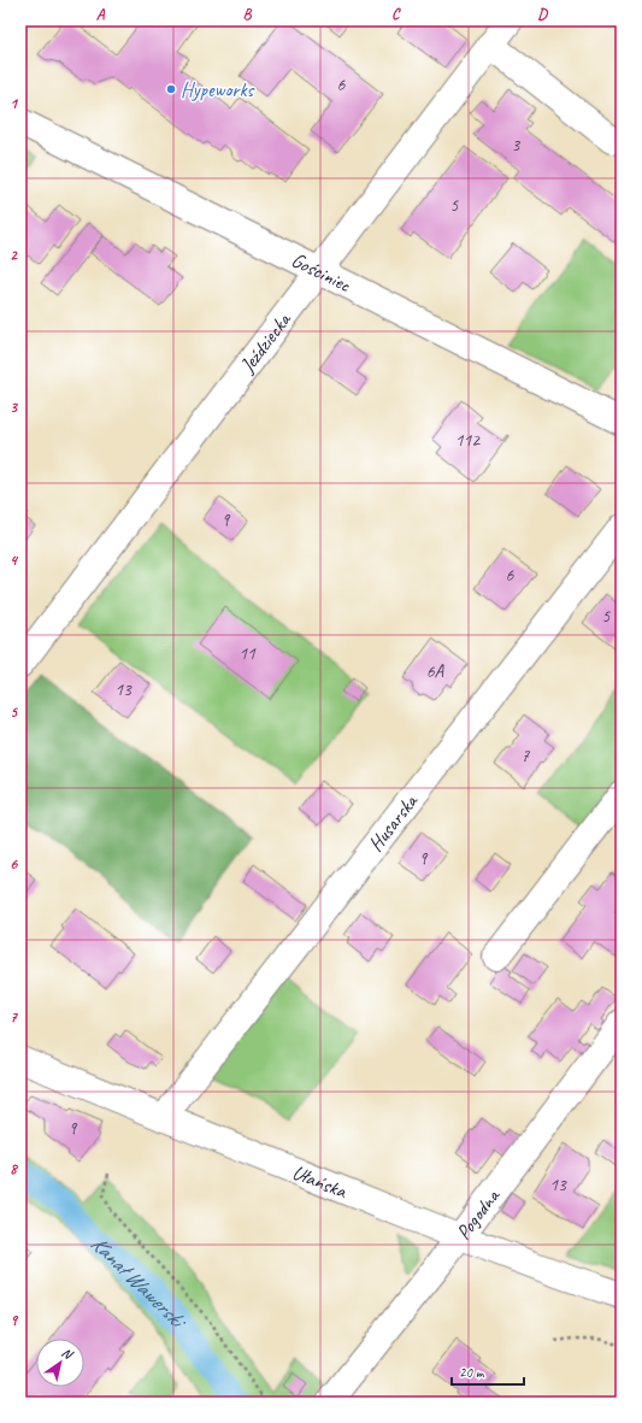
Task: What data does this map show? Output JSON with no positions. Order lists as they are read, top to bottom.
{
  "streets": {
    "street": [
      "Gościniec",
      "Jeździecka",
      "Husarska",
      "Ułańska",
      "Pogodna"
    ]
  },
  "crossings": [
    ["Gościniec", "Jeździecka"],
    ["Husarska", "Ułańska"],
    ["Ułańska", "Pogodna"]
  ],
  "water": ["Kanał Wawerski"],
  "places": ["Hypeworks"],
  "house_numbers": [
    "6",
    "3",
    "5",
    "112",
    "9",
    "6",
    "5",
    "11",
    "6A",
    "13",
    "7",
    "9",
    "9",
    "13"
  ],
  "scale_bar": "20 m",
  "north": "top right",
  "grid": {
    "columns": [
      "A",
      "B",
      "C",
      "D"
    ],
    "rows": [
      "1",
      "2",
      "3",
      "4",
      "5",
      "6",
      "7",
      "8",
      "9"
    ]
  }
}
